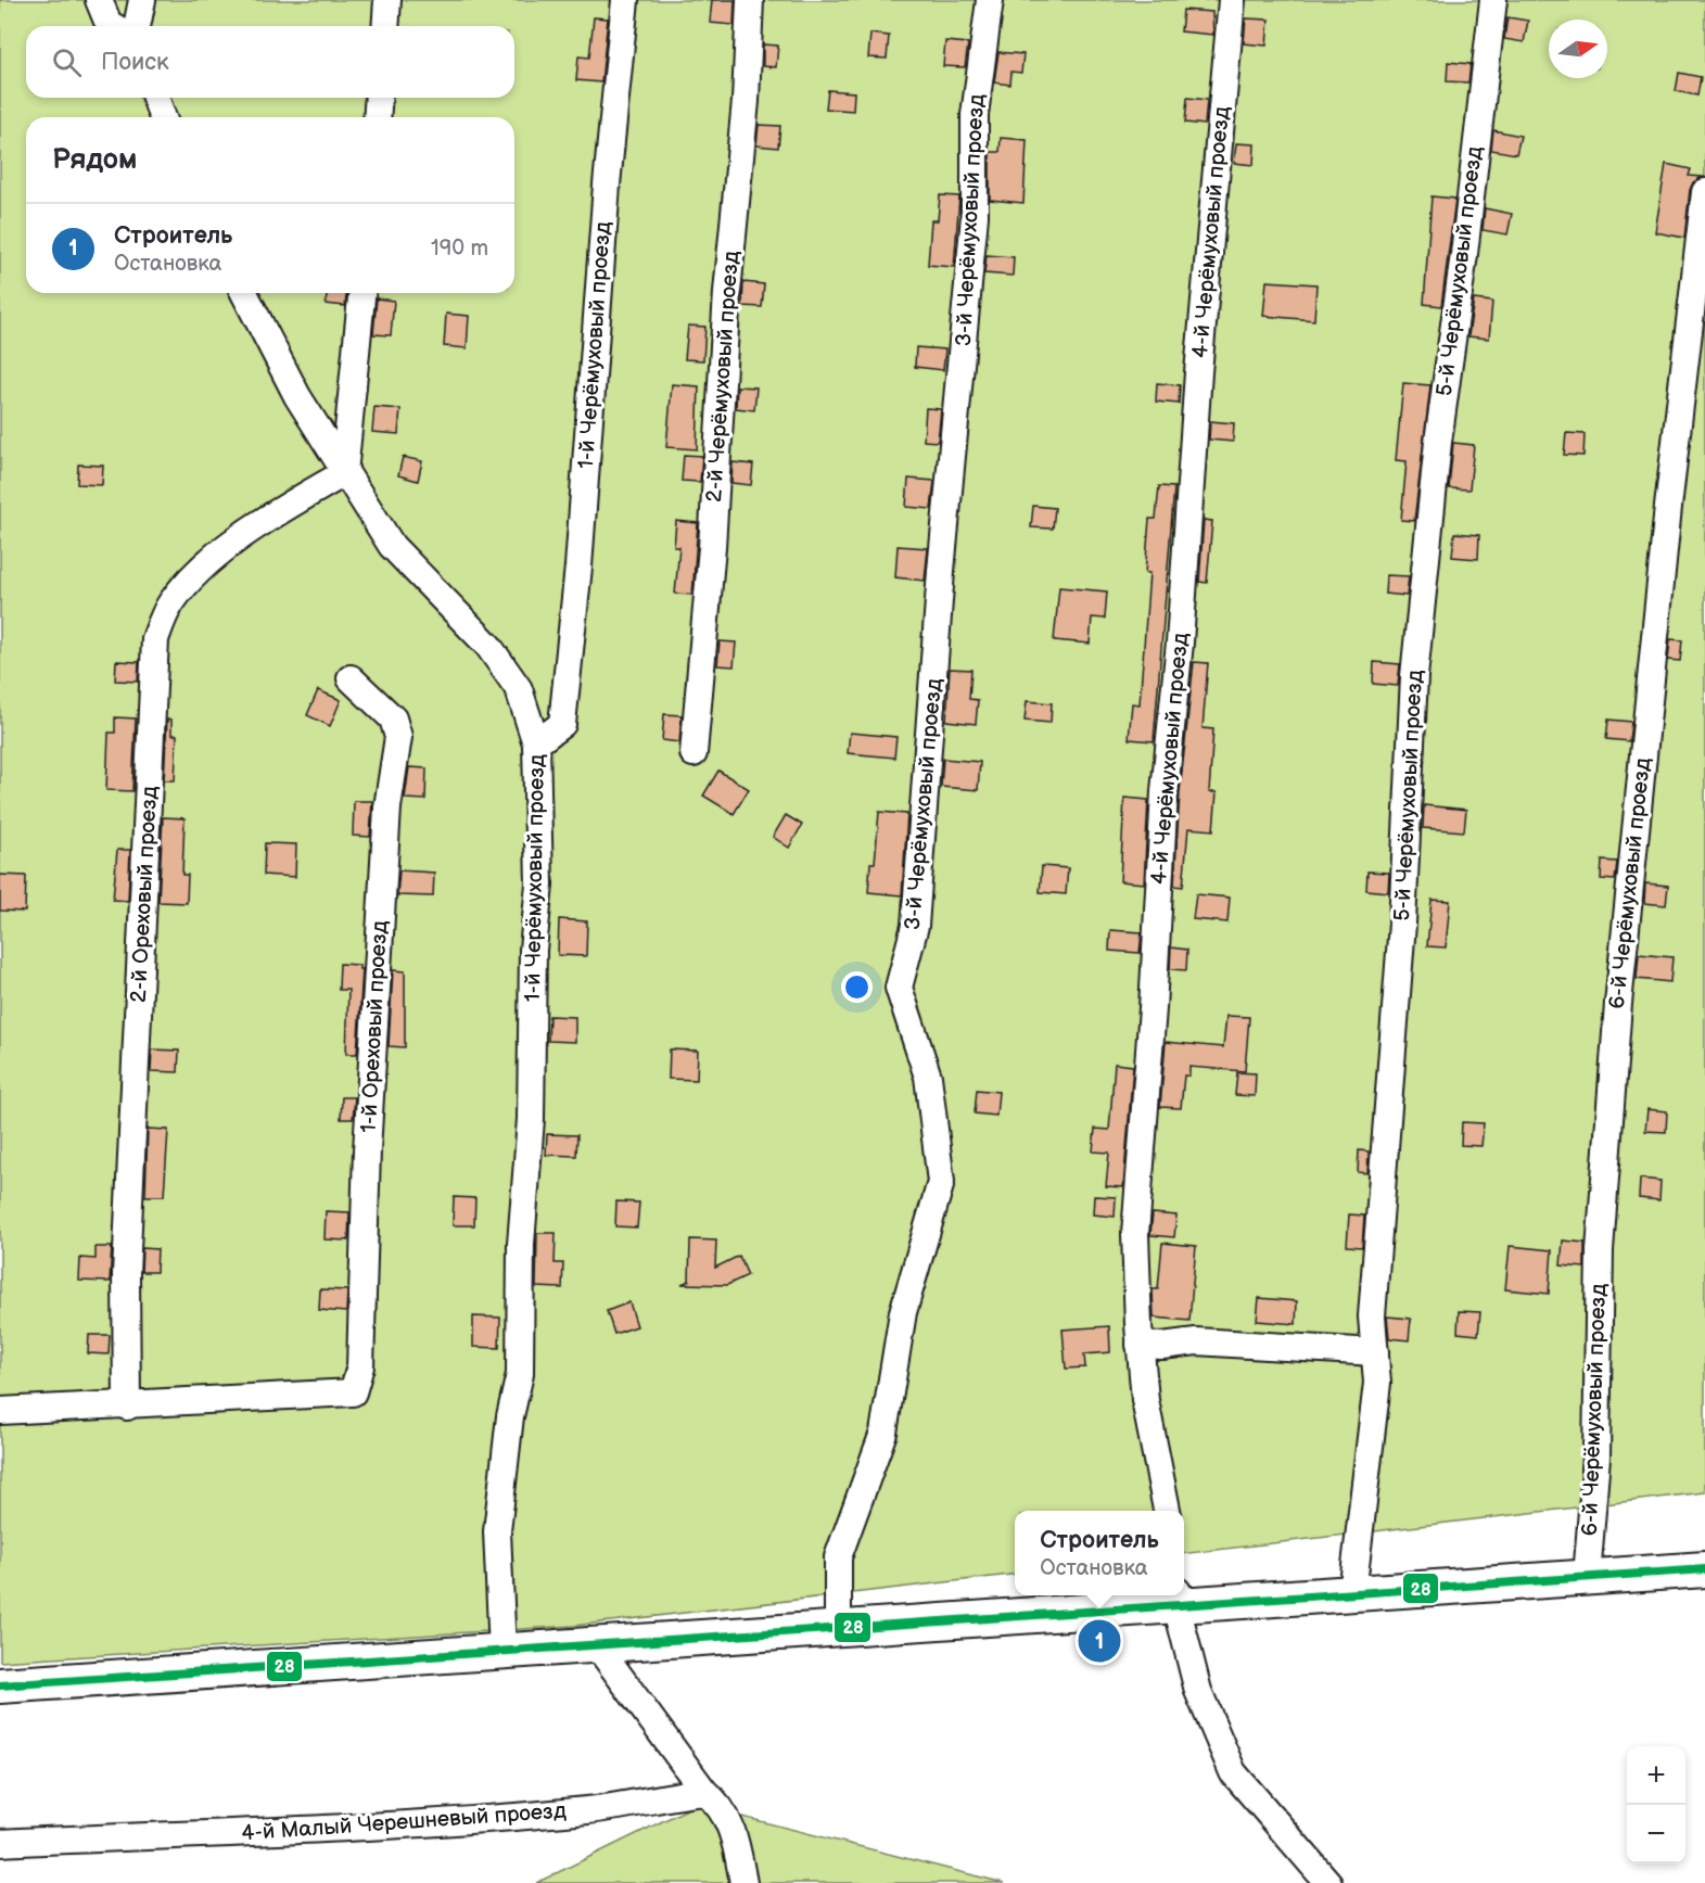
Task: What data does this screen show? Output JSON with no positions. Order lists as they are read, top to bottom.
{
  "streets": {
    "street": [
      "3-й Черёмуховый проезд",
      "4-й Черёмуховый проезд",
      "5-й Черёмуховый проезд",
      "1-й Черёмуховый проезд",
      "2-й Черёмуховый проезд",
      "6-й Черёмуховый проезд",
      "2-й Ореховый проезд",
      "1-й Ореховый проезд",
      "4-й Малый Черешневый проезд"
    ]
  },
  "crossings": [
    ["2-й Ореховый проезд", "1-й Ореховый проезд"]
  ],
  "lines": ["transit line 28"],
  "north": "right",
  "page": {
    "search": "Поиск",
    "heading": "Рядом",
    "list": [
      {
        "mark": "1",
        "name": "Строитель",
        "note": "Остановка",
        "value": "190 m"
      }
    ],
    "popup": ["Строитель", "Остановка"],
    "pins": "1",
    "map_buttons": ["+", "−"]
  }
}
